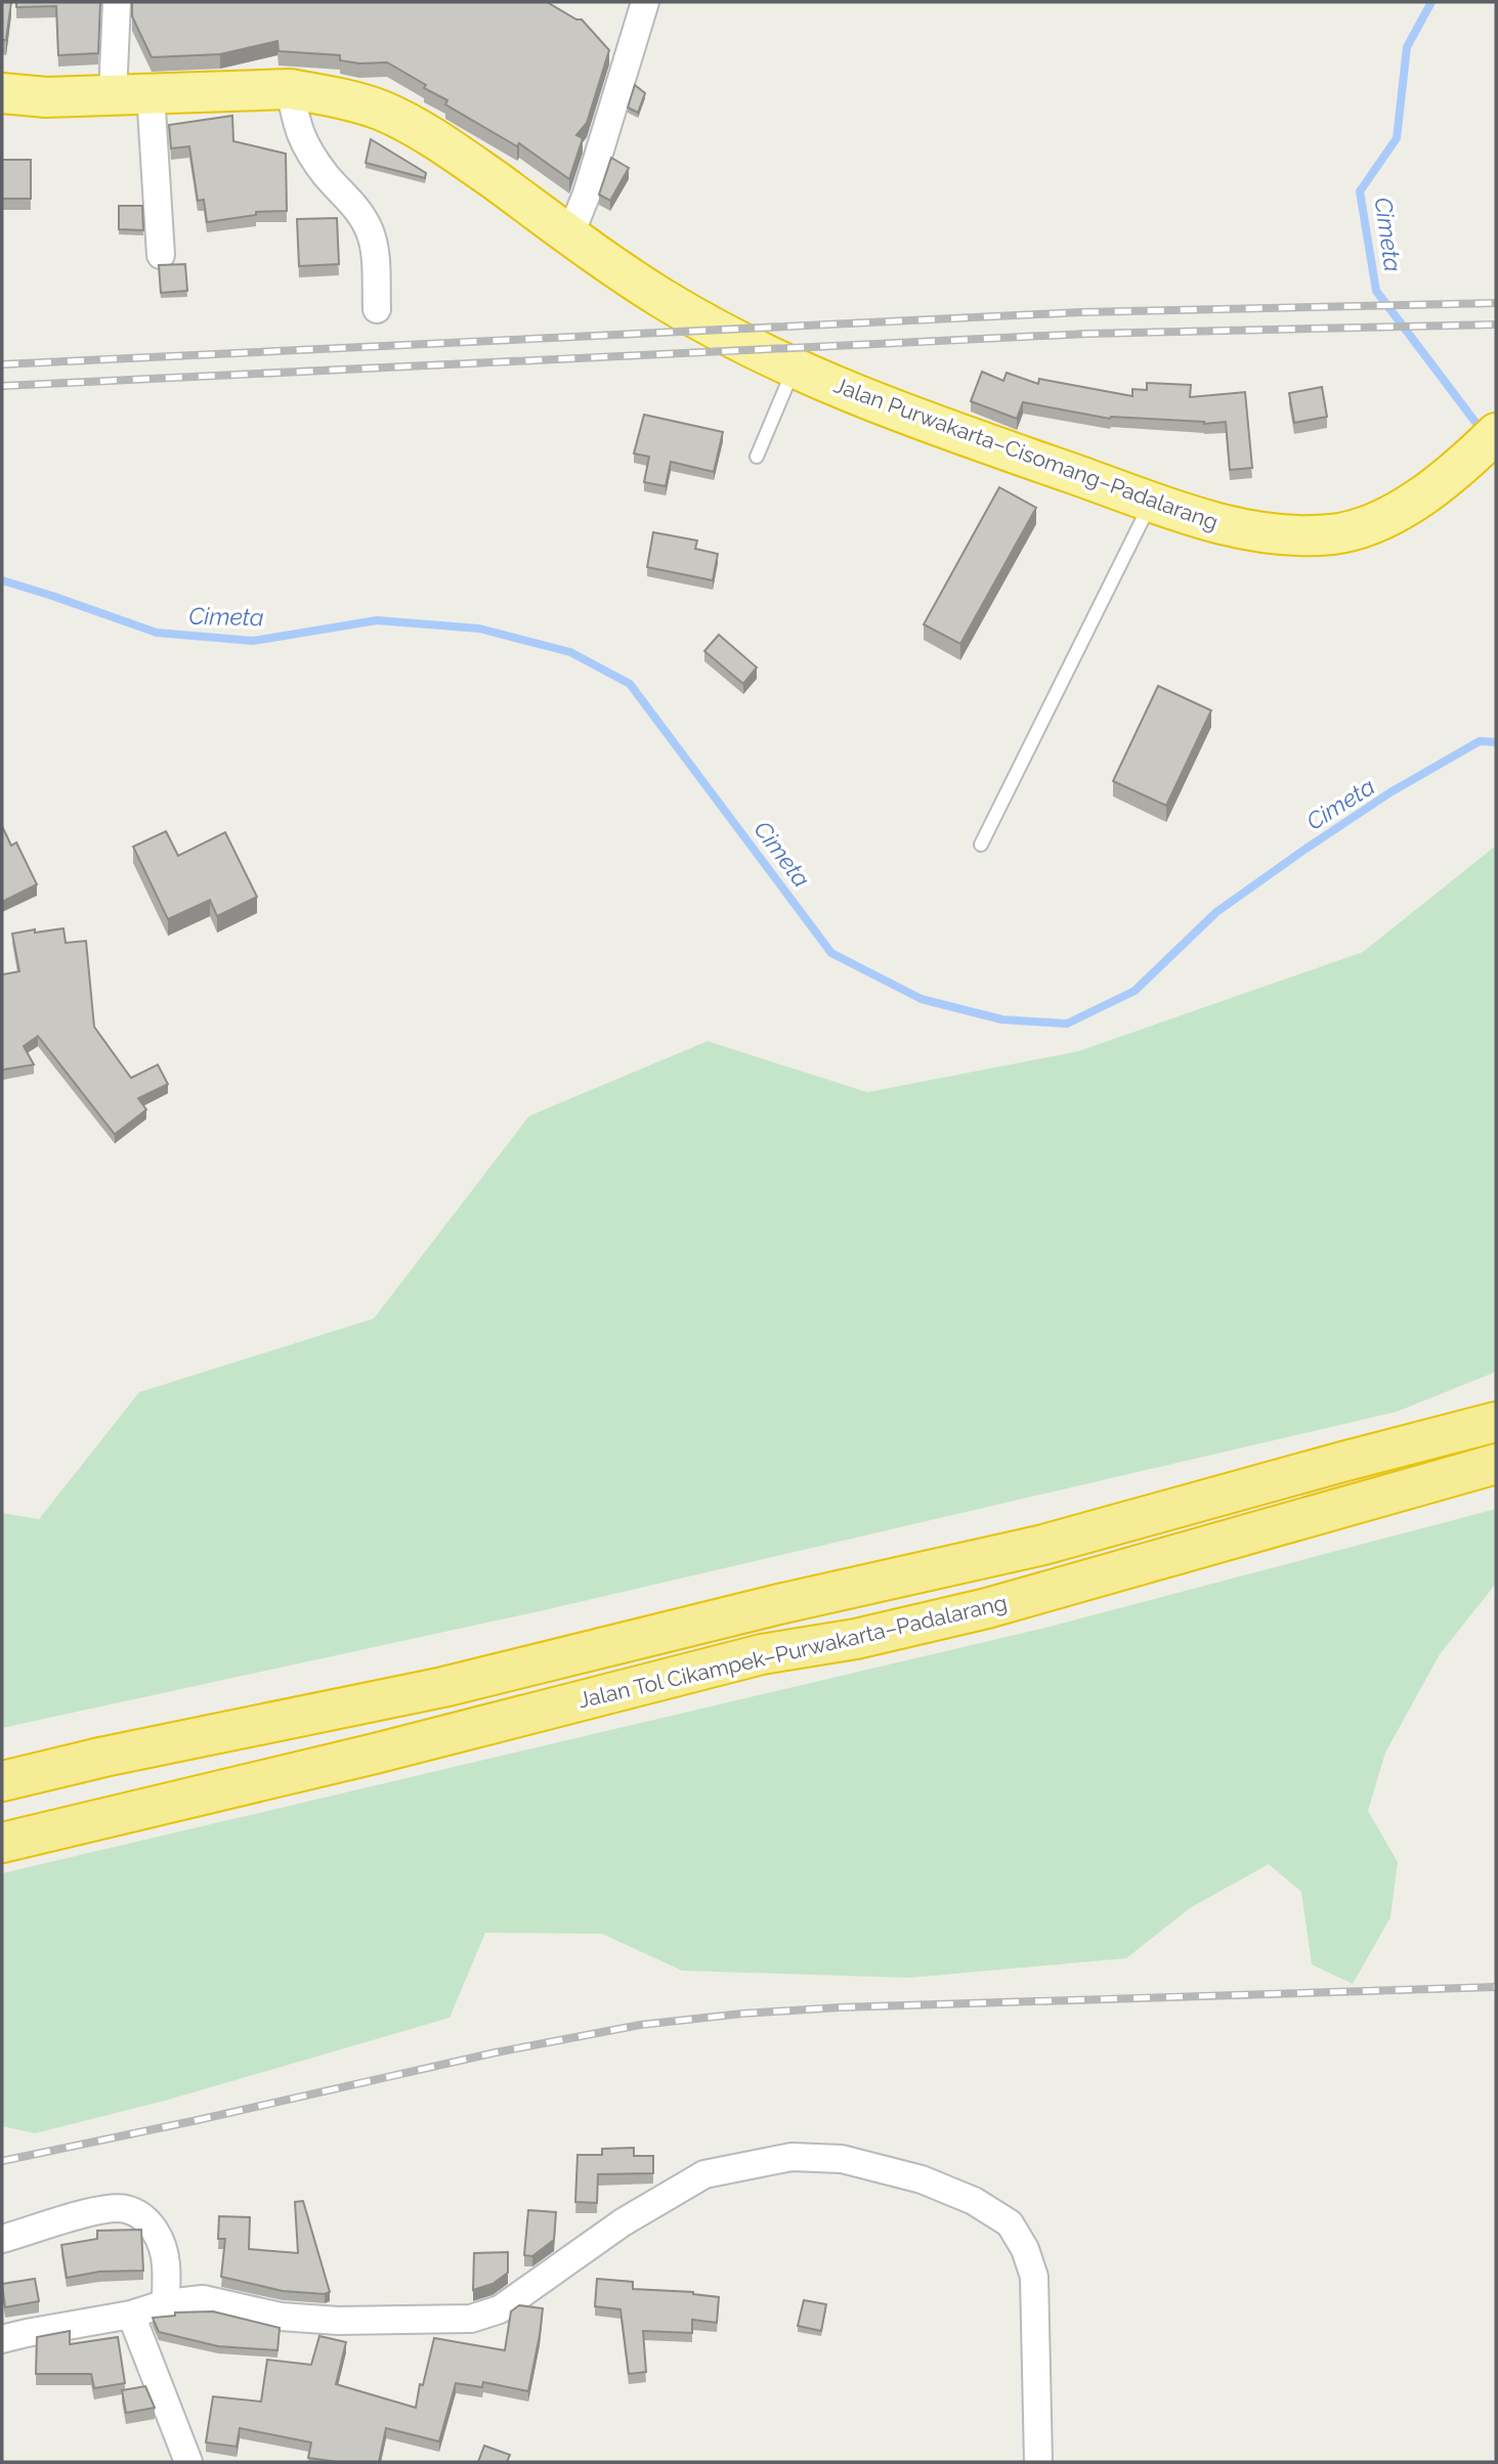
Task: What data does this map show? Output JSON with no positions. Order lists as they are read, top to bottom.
{
  "streets": {
    "highway": ["Jalan Purwakarta–Cisomang–Padalarang", "Jalan Tol Cikampek–Purwakarta–Padalarang"]
  },
  "water": ["Cimeta"]
}
